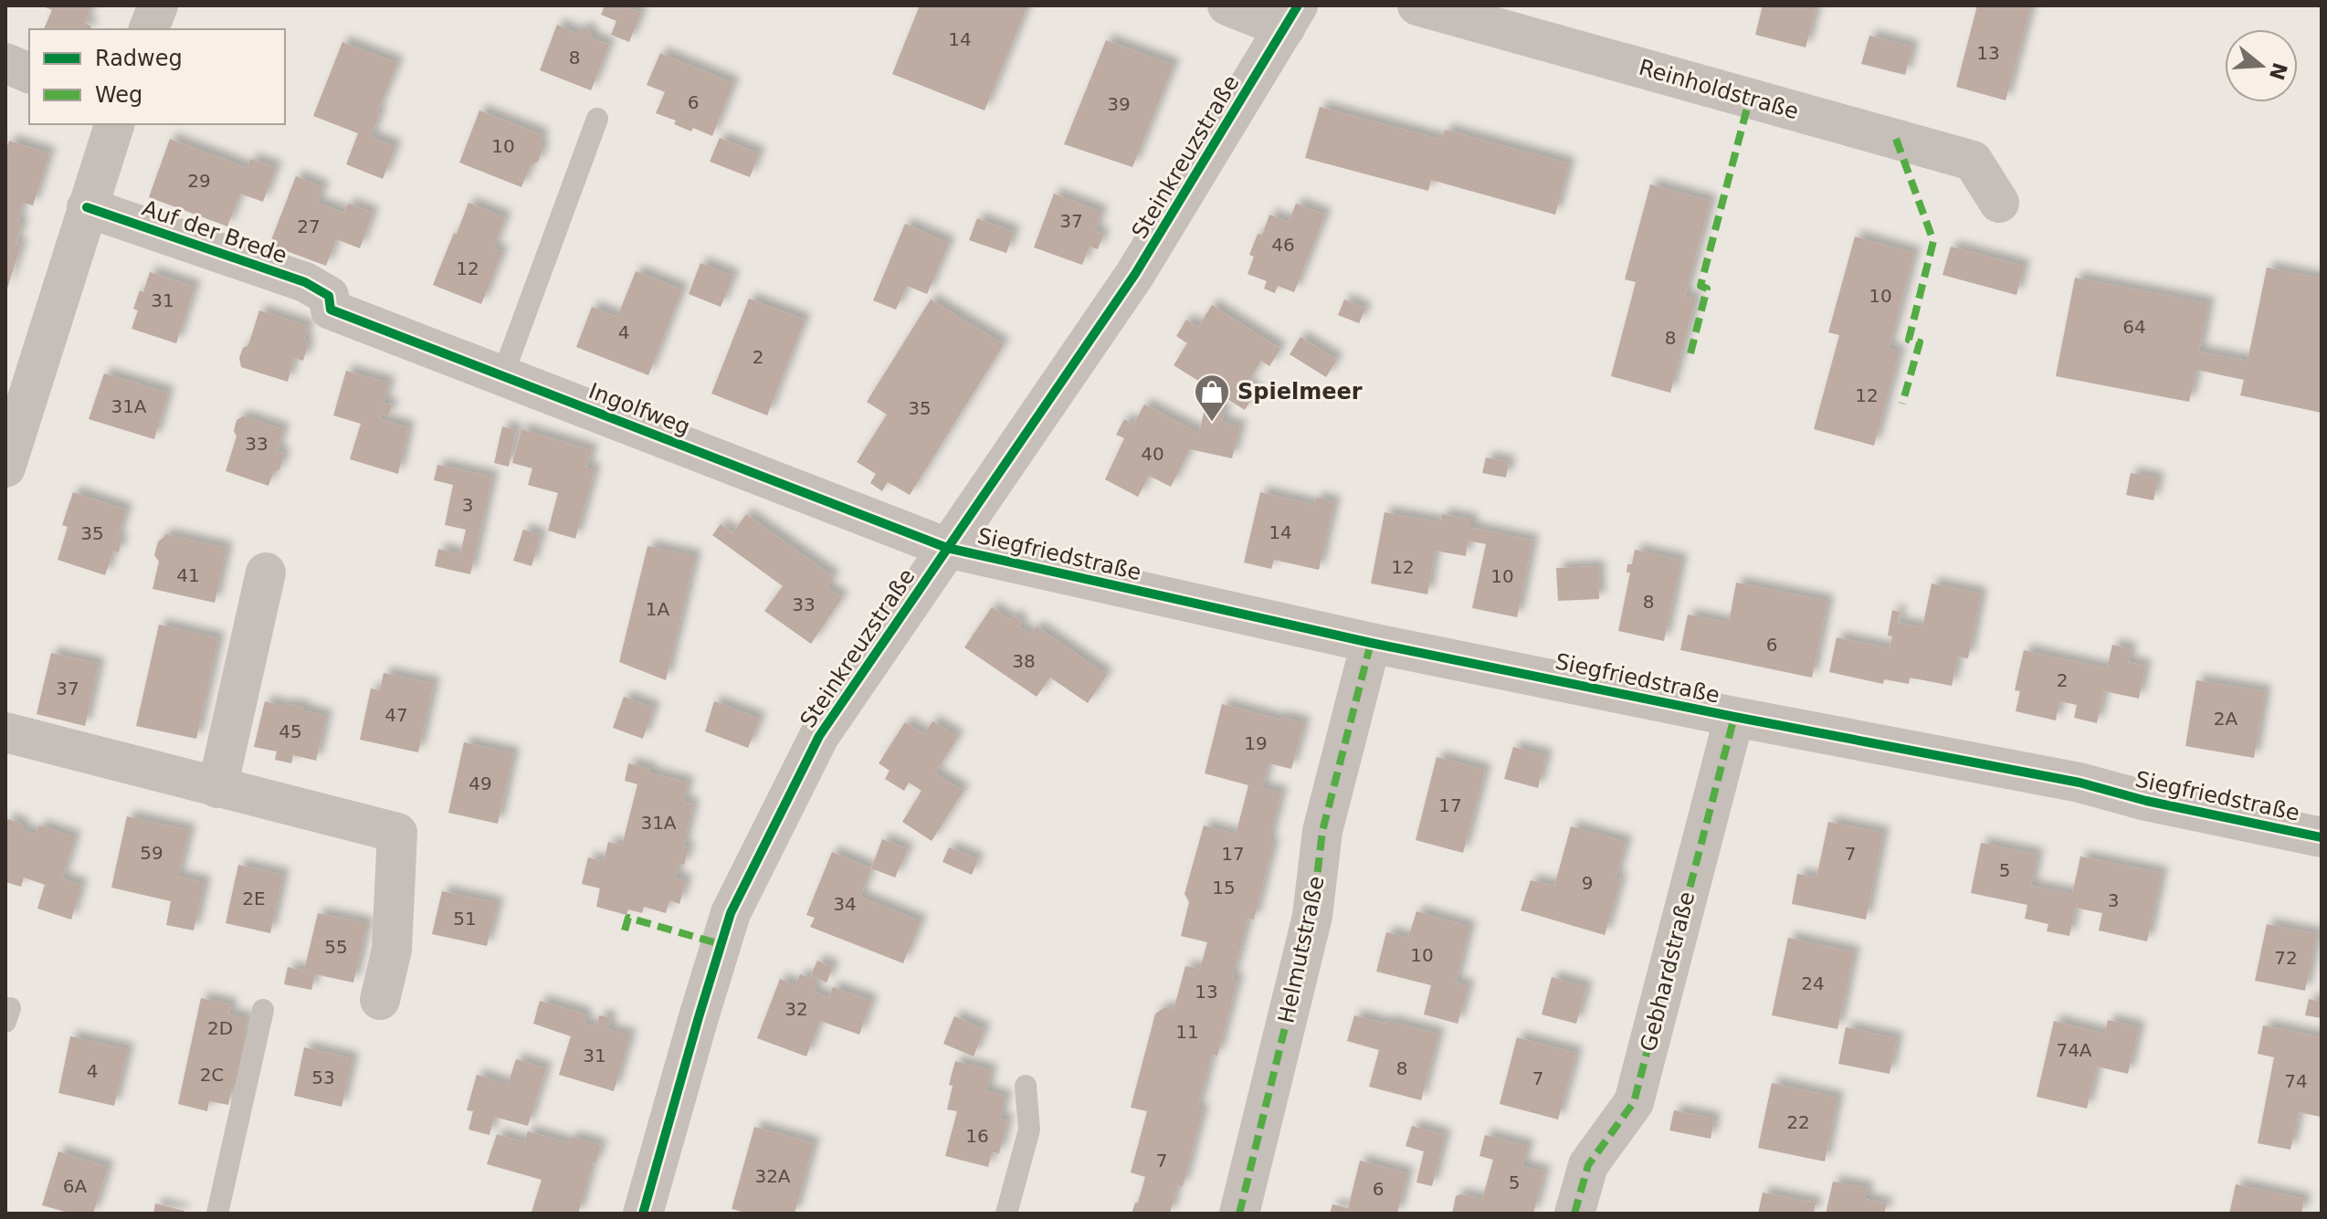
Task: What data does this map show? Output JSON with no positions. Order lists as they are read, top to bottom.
{
  "streets": {
    "street": [
      "Reinholdstraße",
      "Steinkreuzstraße",
      "Auf der Brede",
      "Ingolfweg",
      "Siegfriedstraße",
      "Helmutstraße",
      "Gebhardstraße"
    ]
  },
  "crossings": [
    ["Steinkreuzstraße", "Ingolfweg"],
    ["Steinkreuzstraße", "Siegfriedstraße"],
    ["Auf der Brede", "Ingolfweg"],
    ["Ingolfweg", "Siegfriedstraße"],
    ["Siegfriedstraße", "Helmutstraße"],
    ["Siegfriedstraße", "Gebhardstraße"]
  ],
  "places": {
    "shop": ["Spielmeer"]
  },
  "house_numbers": [
    "14",
    "13",
    "8",
    "6",
    "39",
    "10",
    "29",
    "37",
    "27",
    "46",
    "12",
    "10",
    "31",
    "64",
    "4",
    "8",
    "2",
    "12",
    "31A",
    "35",
    "33",
    "40",
    "3",
    "14",
    "35",
    "12",
    "41",
    "10",
    "8",
    "33",
    "1A",
    "6",
    "38",
    "2",
    "37",
    "47",
    "2A",
    "45",
    "19",
    "49",
    "17",
    "31A",
    "59",
    "17",
    "7",
    "5",
    "9",
    "15",
    "2E",
    "3",
    "34",
    "51",
    "55",
    "10",
    "72",
    "24",
    "13",
    "32",
    "2D",
    "11",
    "74A",
    "31",
    "8",
    "4",
    "2C",
    "53",
    "7",
    "74",
    "22",
    "16",
    "7",
    "32A",
    "5",
    "6A",
    "6"
  ],
  "legend": ["Radweg", "Weg"],
  "north": "right"
}
